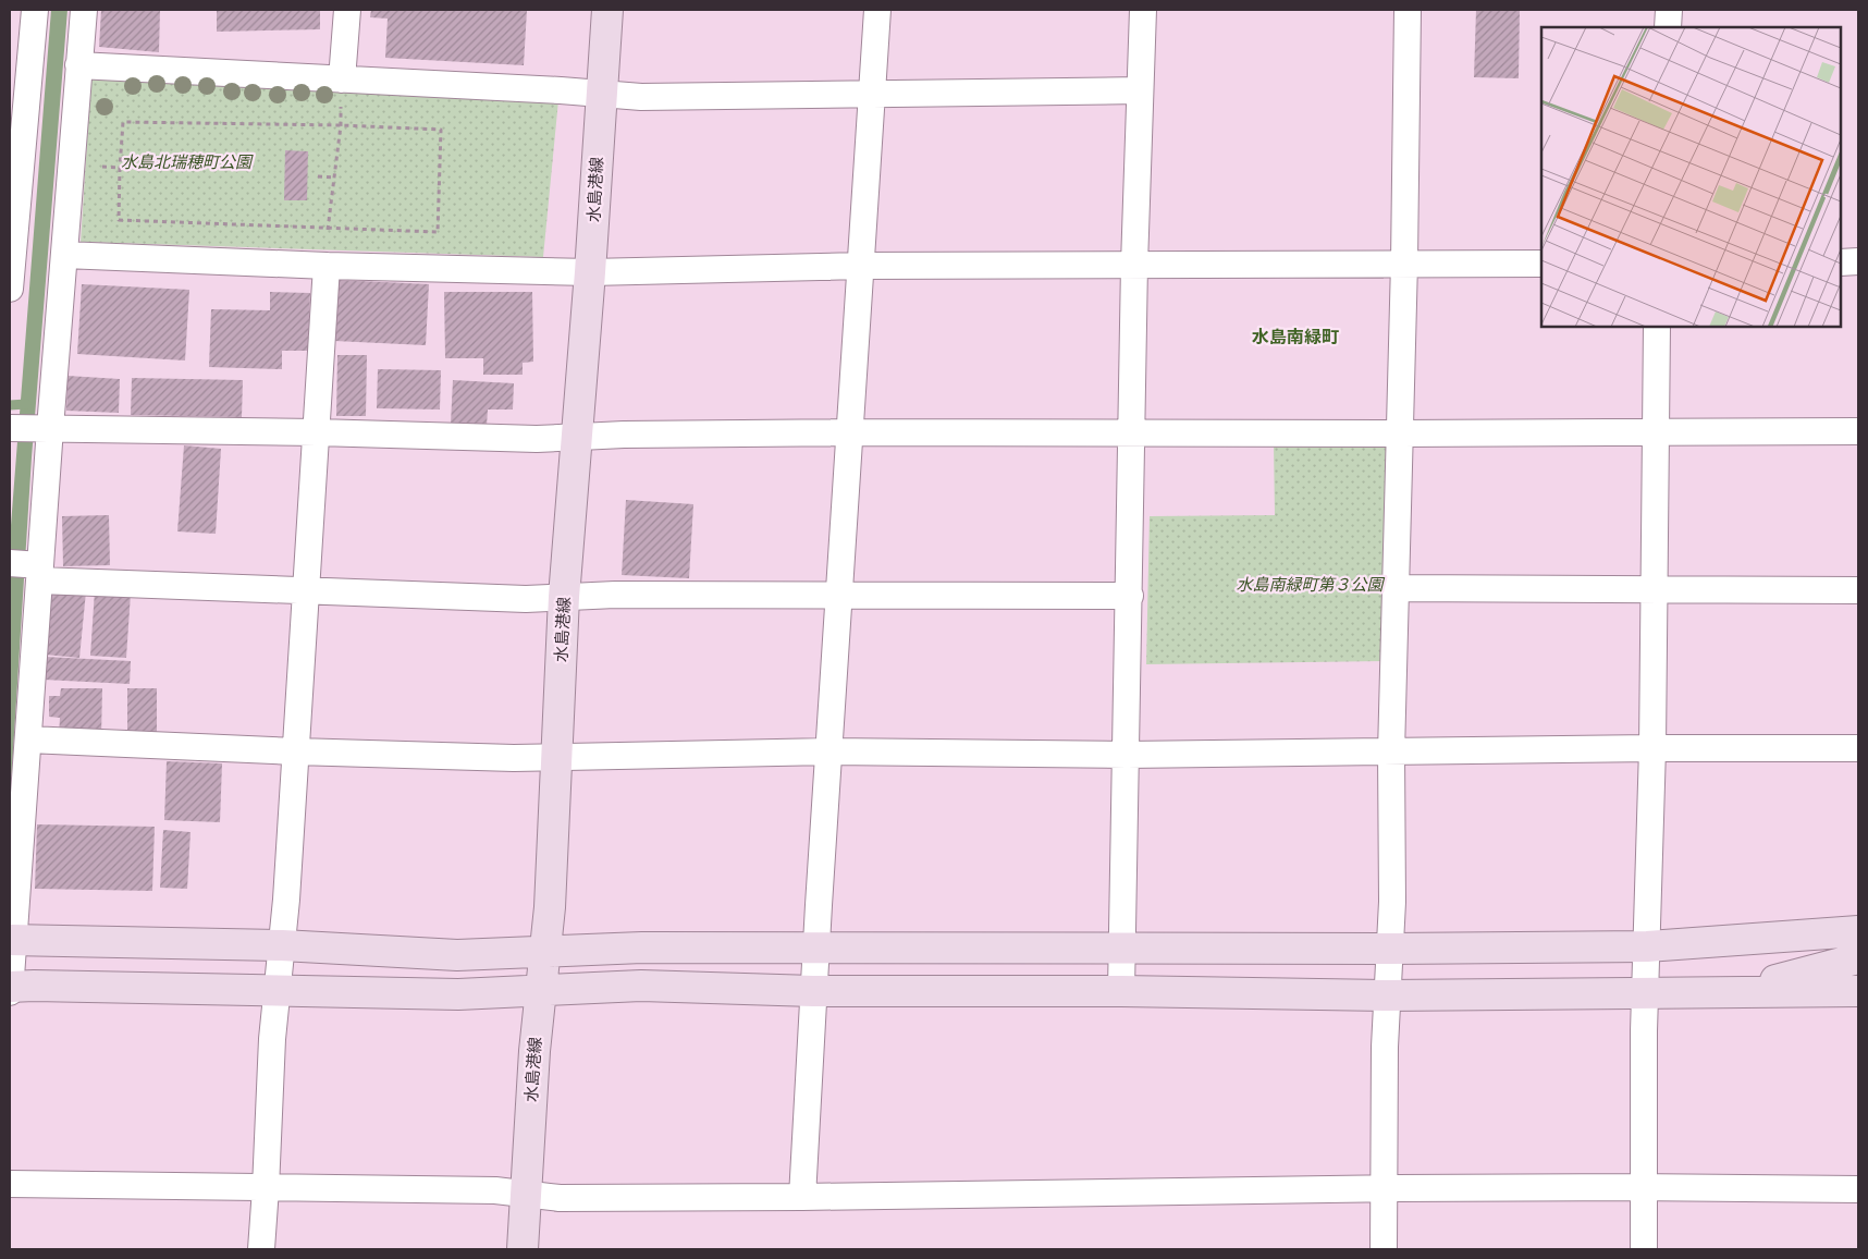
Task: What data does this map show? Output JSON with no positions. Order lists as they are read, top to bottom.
{
  "streets": {
    "street": ["水島港線"]
  },
  "districts": ["水島南緑町"],
  "parks": ["水島北瑞穂町公園", "水島南緑町第３公園"]
}
